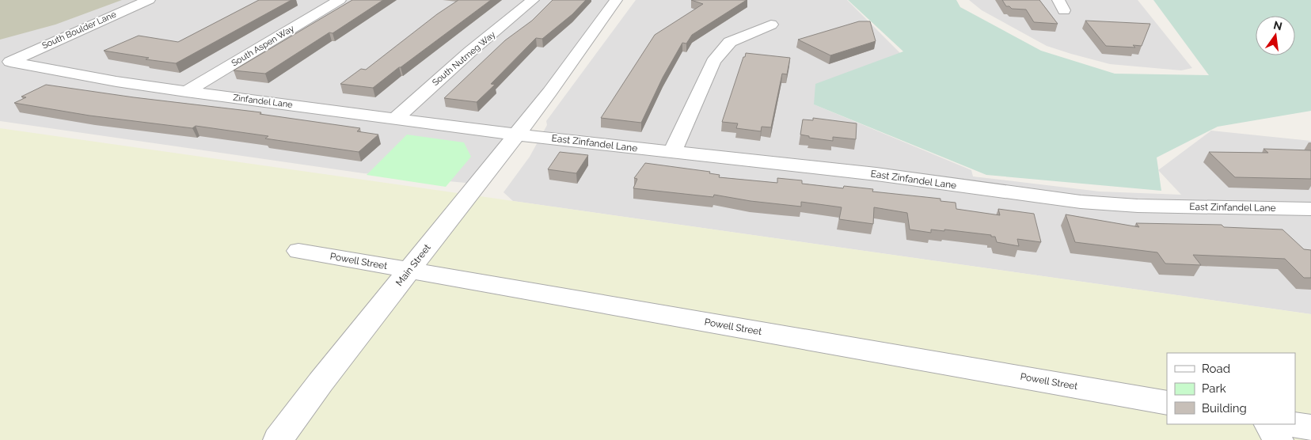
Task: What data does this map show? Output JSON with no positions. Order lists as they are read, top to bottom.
{
  "streets": {
    "street": [
      "South Boulder Lane",
      "South Aspen Way",
      "South Nutmeg Way",
      "Zinfandel Lane",
      "East Zinfandel Lane",
      "Powell Street",
      "Main Street"
    ]
  },
  "crossings": [
    ["South Boulder Lane", "Zinfandel Lane"],
    ["South Aspen Way", "Zinfandel Lane"],
    ["South Nutmeg Way", "Zinfandel Lane"],
    ["Zinfandel Lane", "East Zinfandel Lane"],
    ["Zinfandel Lane", "Main Street"],
    ["East Zinfandel Lane", "Main Street"],
    ["Powell Street", "Main Street"]
  ],
  "legend": ["Road", "Park", "Building"],
  "north": "top"
}
